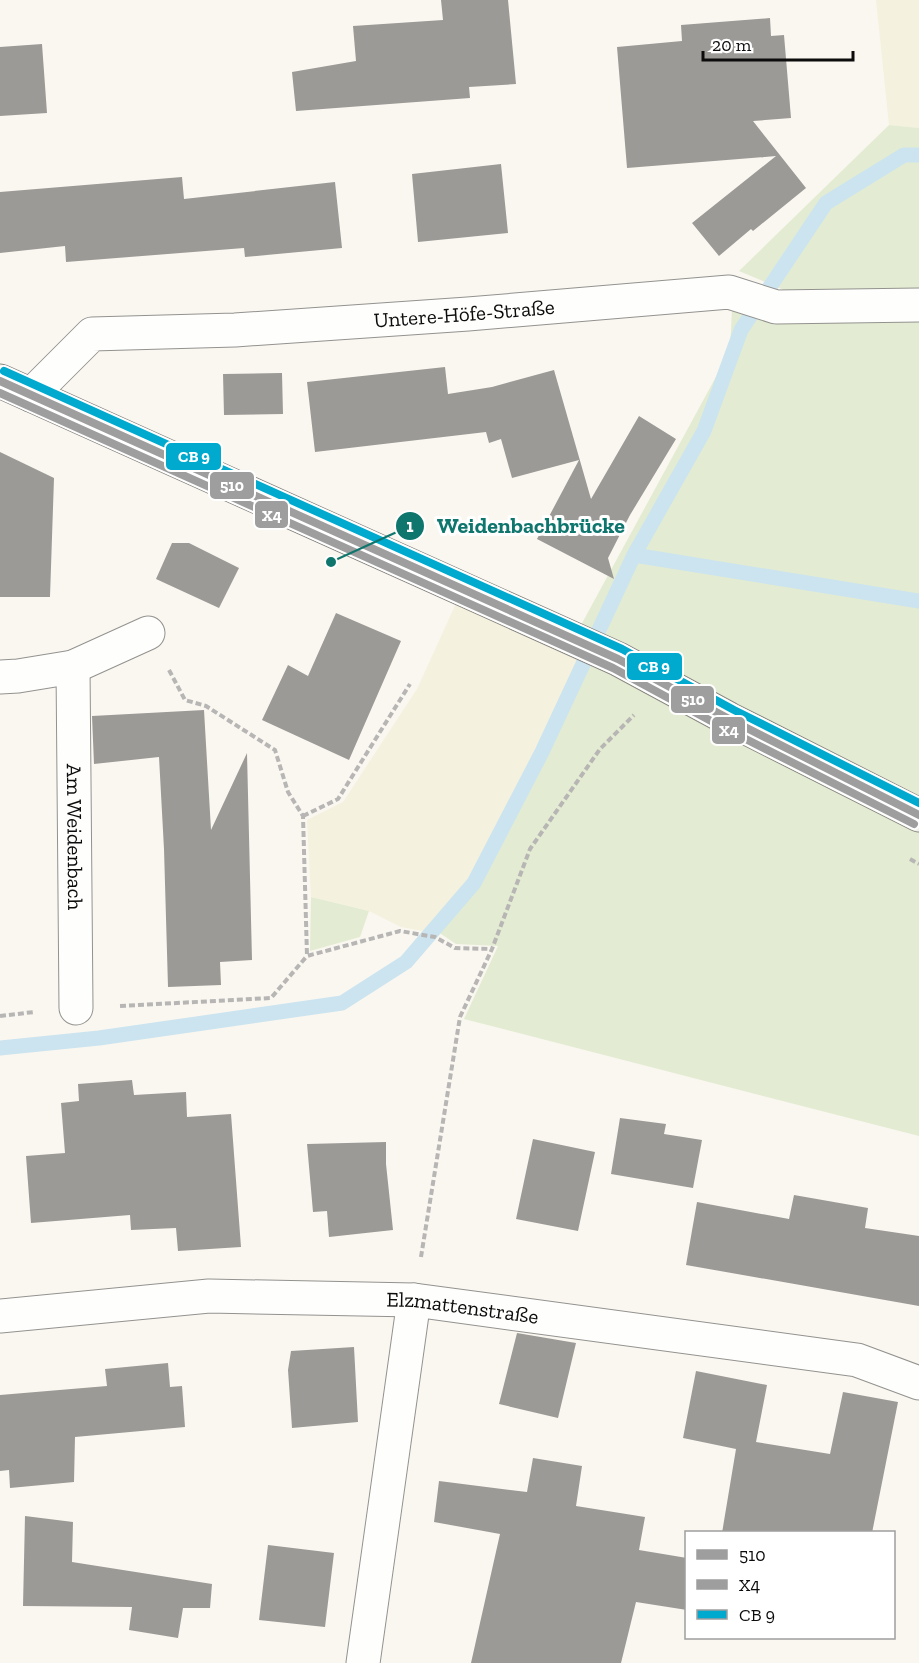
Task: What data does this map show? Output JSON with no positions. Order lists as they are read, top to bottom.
{
  "streets": {
    "street": ["Untere-Höfe-Straße", "Am Weidenbach", "Elzmattenstraße"]
  },
  "places": ["Weidenbachbrücke"],
  "lines": ["transit line 510", "transit line X4"],
  "legend": ["510", "X4", "CB 9"],
  "scale_bar": "20 m"
}
